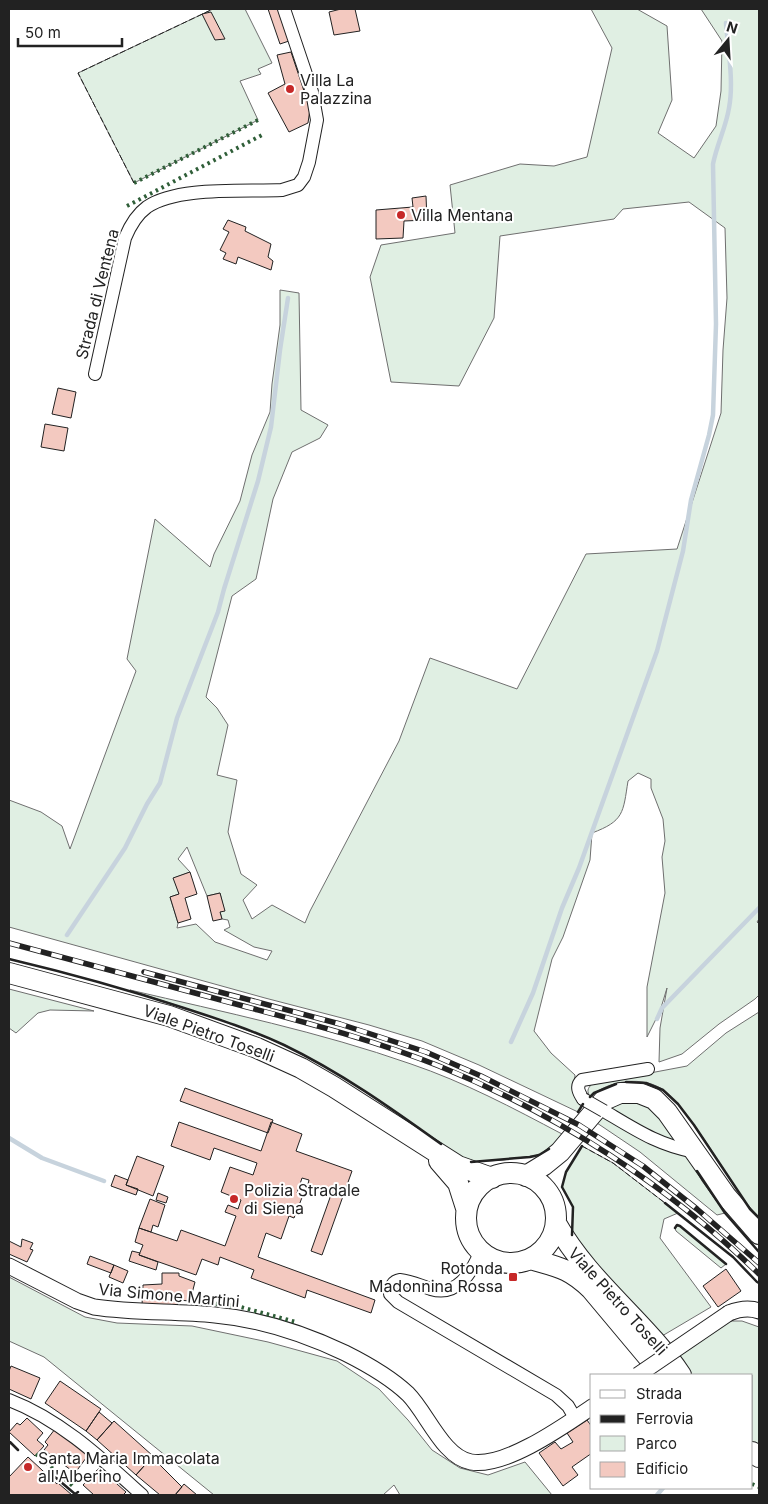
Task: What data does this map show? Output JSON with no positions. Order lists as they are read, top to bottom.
{
  "streets": {
    "main road": ["Viale Pietro Toselli"],
    "street": ["Strada di Ventena", "Via Simone Martini"]
  },
  "places": {
    "other": [
      "Villa La Palazzina",
      "Villa Mentana",
      "Polizia Stradale di Siena",
      "Santa Maria Immacolata all'Alberino"
    ],
    "transit": ["Rotonda Madonnina Rossa"]
  },
  "legend": [
    "Strada",
    "Ferrovia",
    "Parco",
    "Edificio"
  ],
  "scale_bar": "50 m",
  "north": "top"
}
